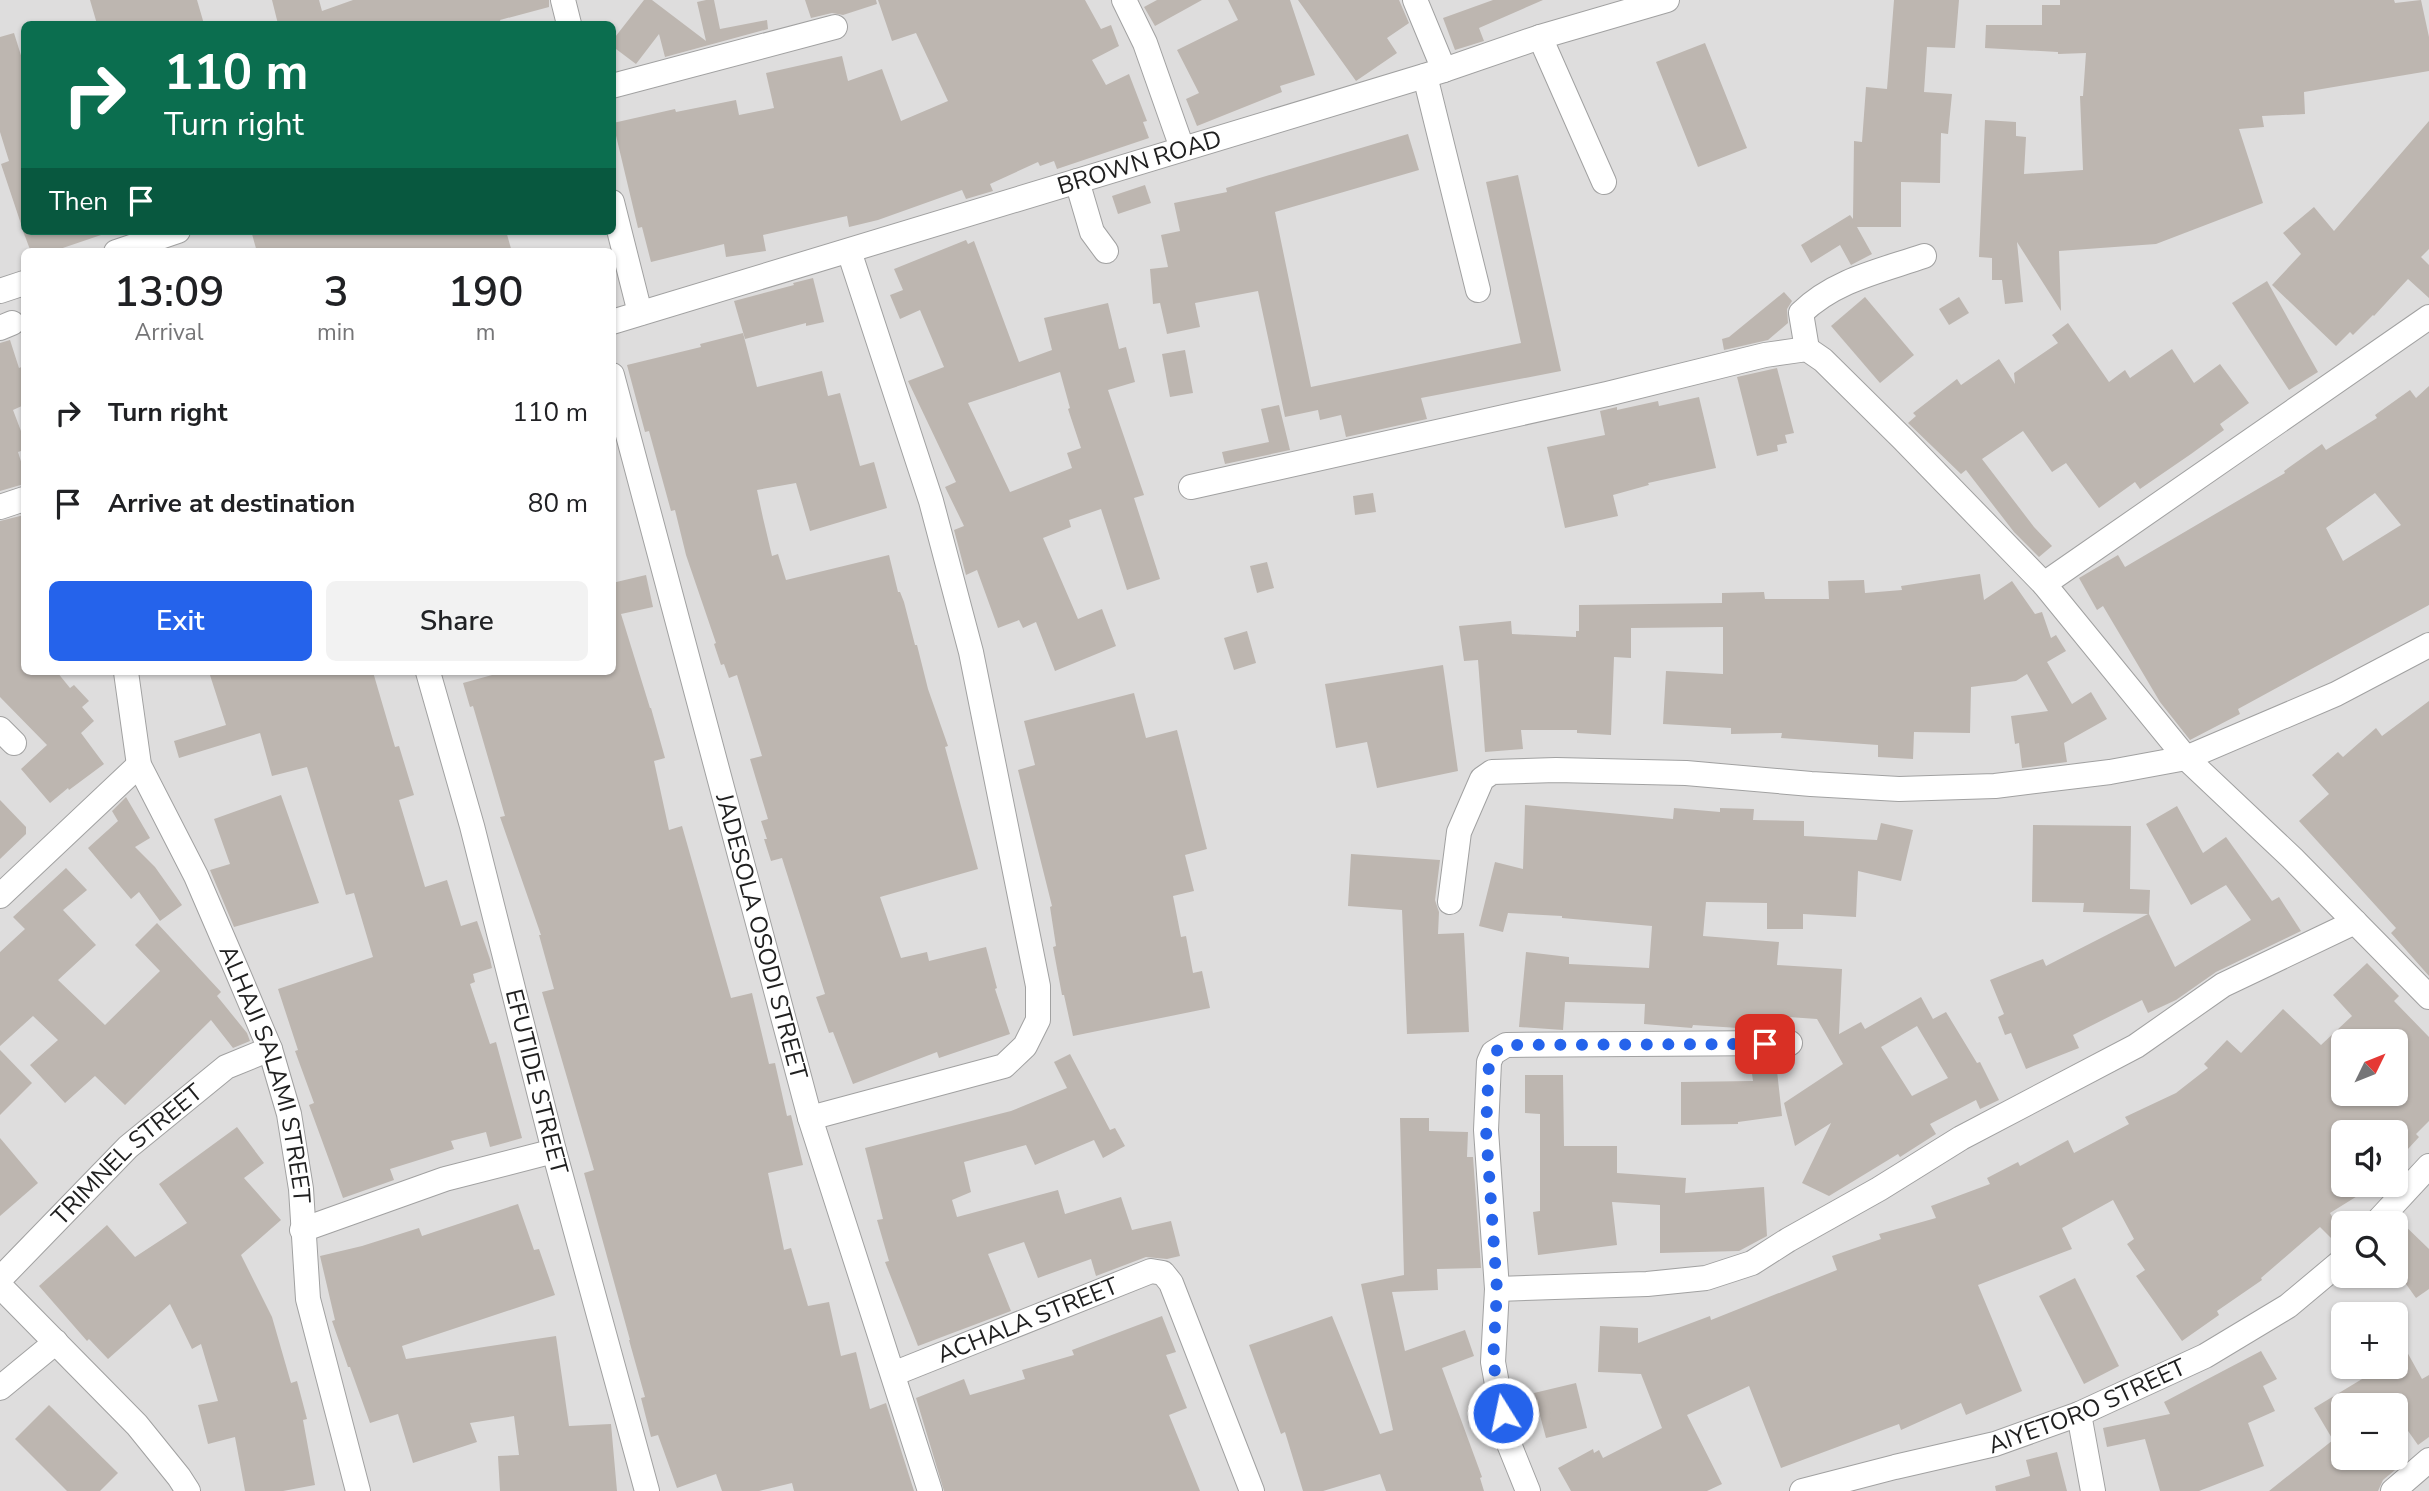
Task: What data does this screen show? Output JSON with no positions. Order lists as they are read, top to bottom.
{
  "streets": {
    "street": [
      "BROWN ROAD",
      "JADESOLA OSODI STREET",
      "ALHAJI SALAMI STREET",
      "EFUTIDE STREET",
      "TRIMNEL STREET",
      "ACHALA STREET",
      "AIYETORO STREET"
    ]
  },
  "crossings": [
    ["JADESOLA OSODI STREET", "ACHALA STREET"],
    ["ALHAJI SALAMI STREET", "TRIMNEL STREET"]
  ],
  "north": "top right",
  "page": {
    "turn": ["110 m", "Turn right"],
    "then": "Then",
    "eta": [
      "13:09",
      "Arrival",
      "3",
      "min",
      "190",
      "m"
    ],
    "list": [
      {
        "name": "Turn right",
        "value": "110 m"
      },
      {
        "name": "Arrive at destination",
        "value": "80 m"
      }
    ],
    "buttons": ["Exit", "Share"],
    "map_buttons": ["+", "−"]
  }
}
